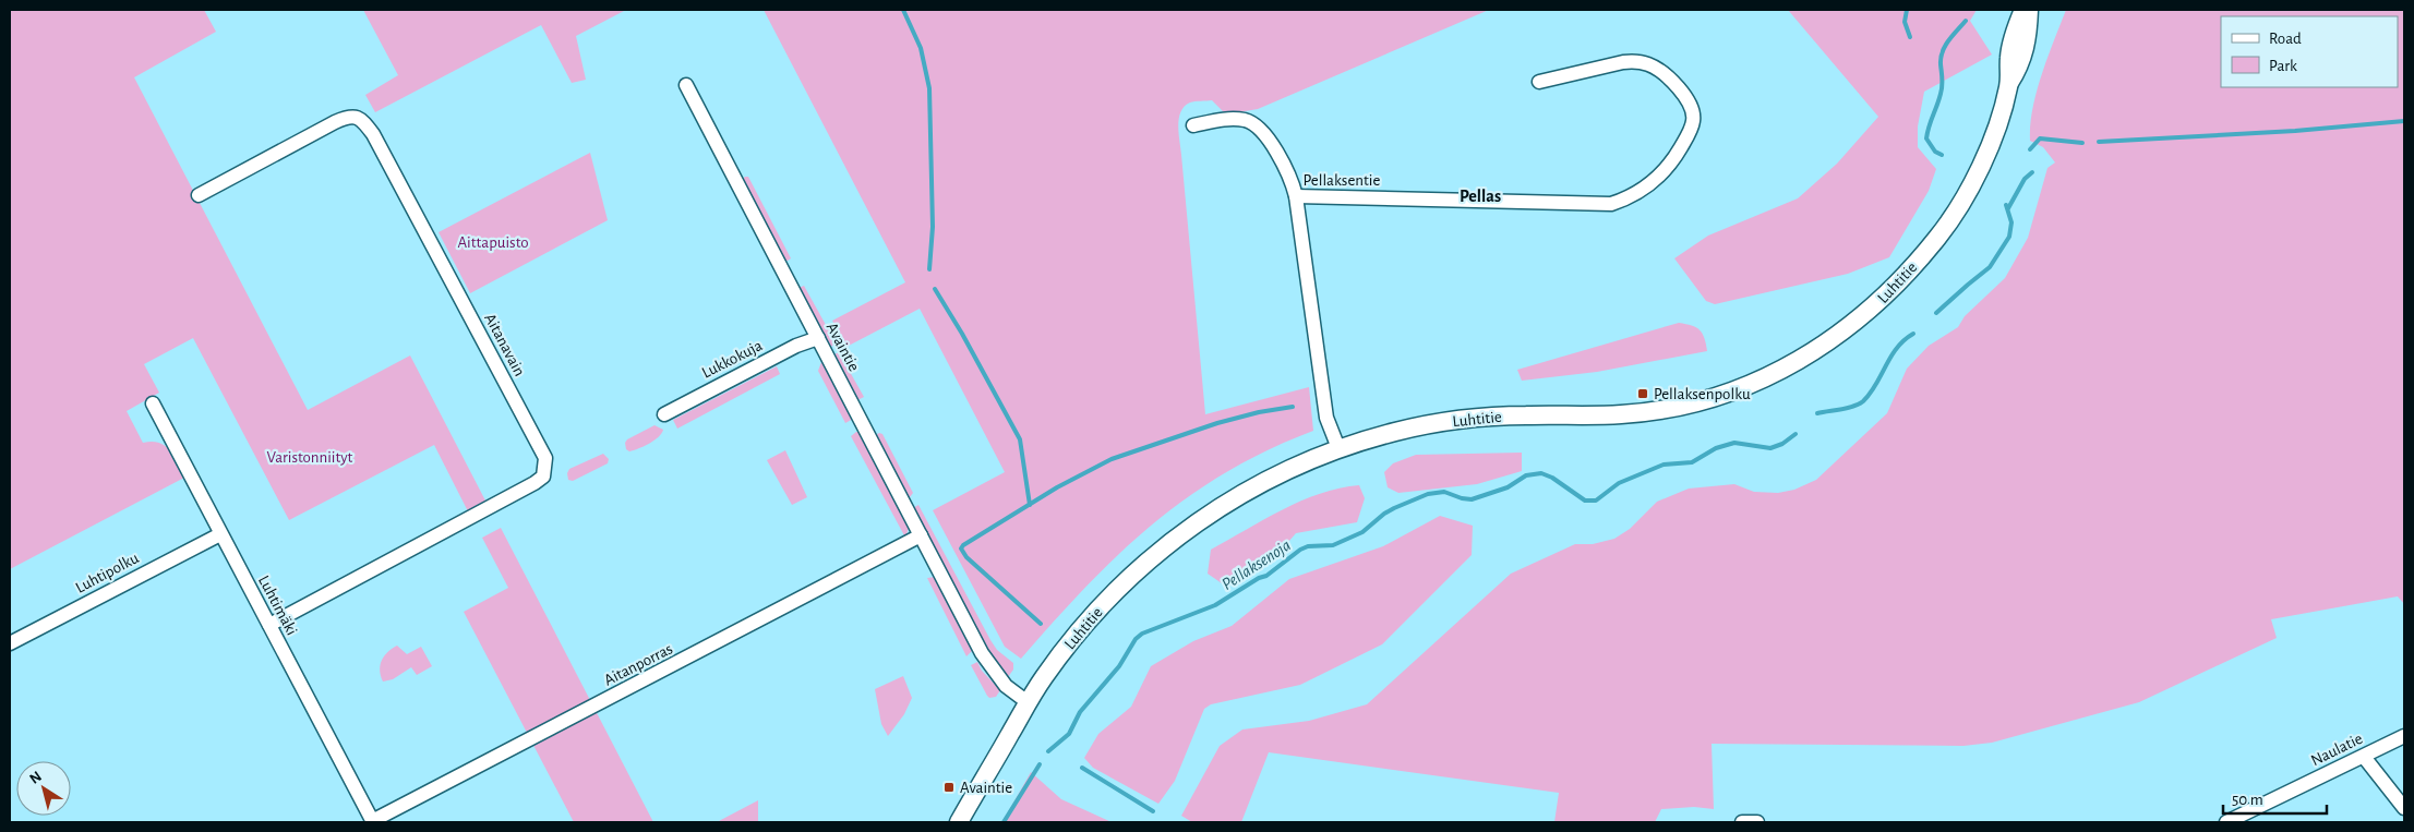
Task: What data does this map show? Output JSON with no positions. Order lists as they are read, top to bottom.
{
  "streets": {
    "street": [
      "Pellaksentie",
      "Luhtitie",
      "Aitanavain",
      "Avaintie",
      "Lukkokuja",
      "Luhtipolku",
      "Luhtimäki",
      "Aitanporras",
      "Naulatie"
    ]
  },
  "crossings": [
    ["Pellaksentie", "Luhtitie"],
    ["Luhtitie", "Avaintie"],
    ["Aitanavain", "Luhtimäki"],
    ["Avaintie", "Lukkokuja"],
    ["Avaintie", "Aitanporras"],
    ["Luhtipolku", "Luhtimäki"],
    ["Luhtimäki", "Aitanporras"]
  ],
  "districts": ["Pellas"],
  "water": ["Pellaksenoja"],
  "parks": ["Aittapuisto", "Varistonniityt"],
  "places": {
    "transit": ["Pellaksenpolku", "Avaintie"]
  },
  "legend": ["Road", "Park"],
  "scale_bar": "50 m",
  "north": "top left"
}
